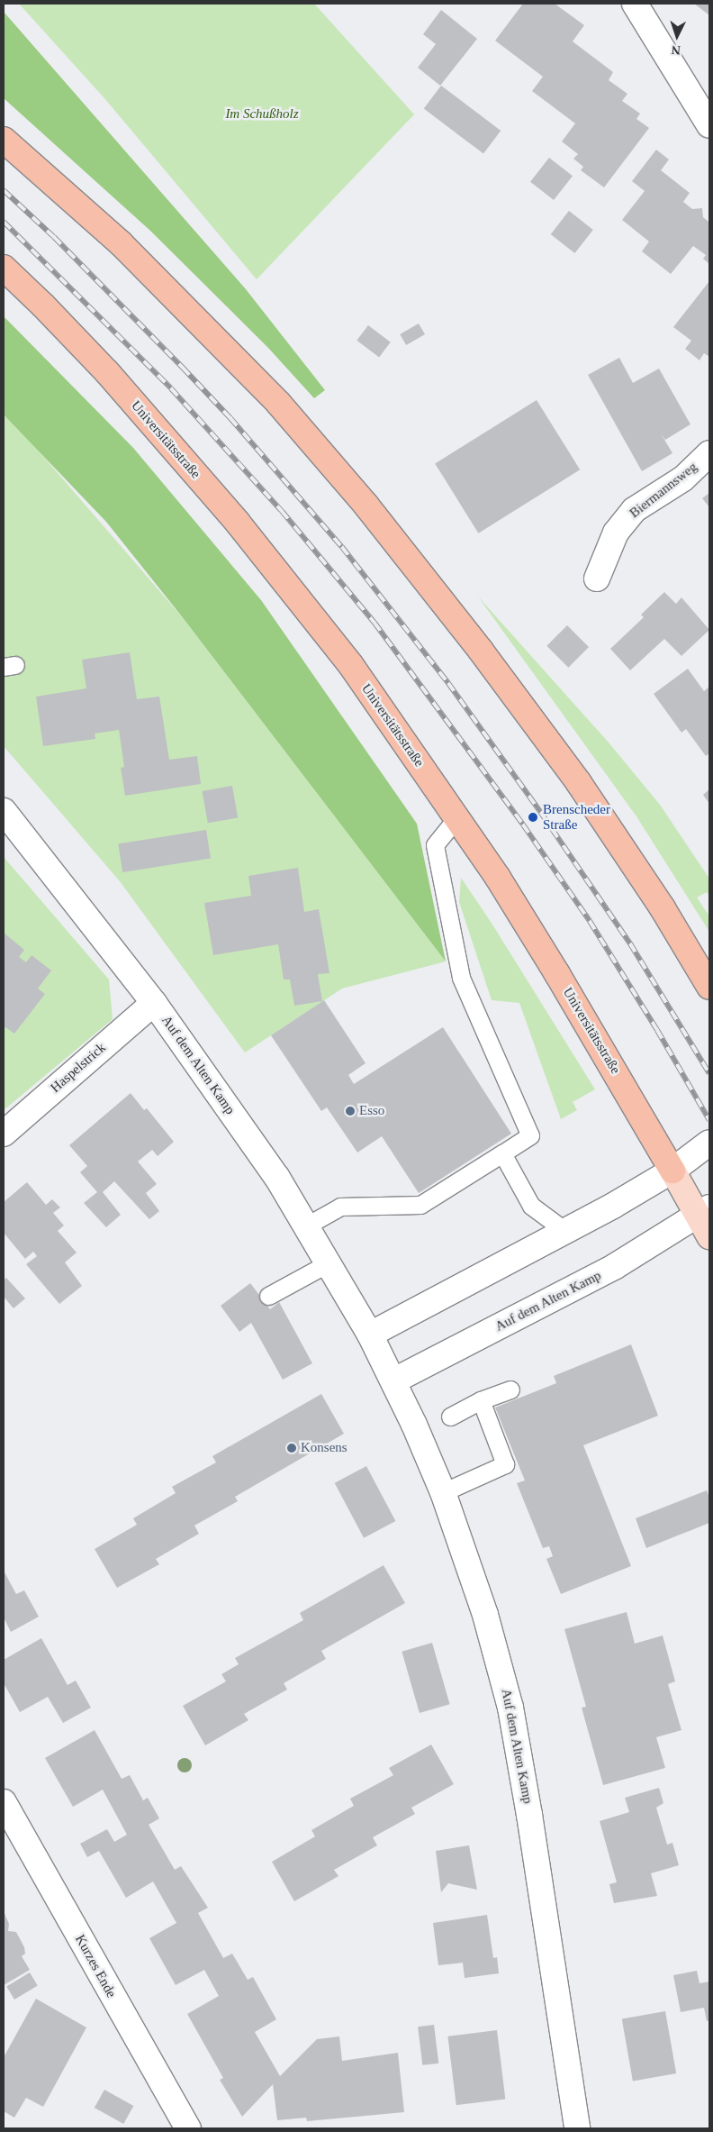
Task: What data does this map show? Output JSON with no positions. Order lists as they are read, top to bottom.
{
  "streets": {
    "highway": ["Universitätsstraße"],
    "street": [
      "Biermannsweg",
      "Auf dem Alten Kamp",
      "Haspelstrick",
      "Kurzes Ende"
    ]
  },
  "crossings": [
    ["Universitätsstraße", "Auf dem Alten Kamp"],
    ["Auf dem Alten Kamp", "Haspelstrick"]
  ],
  "parks": ["Im Schußholz"],
  "places": ["Brenscheder Straße", "Esso", "Konsens"],
  "north": "bottom"
}
